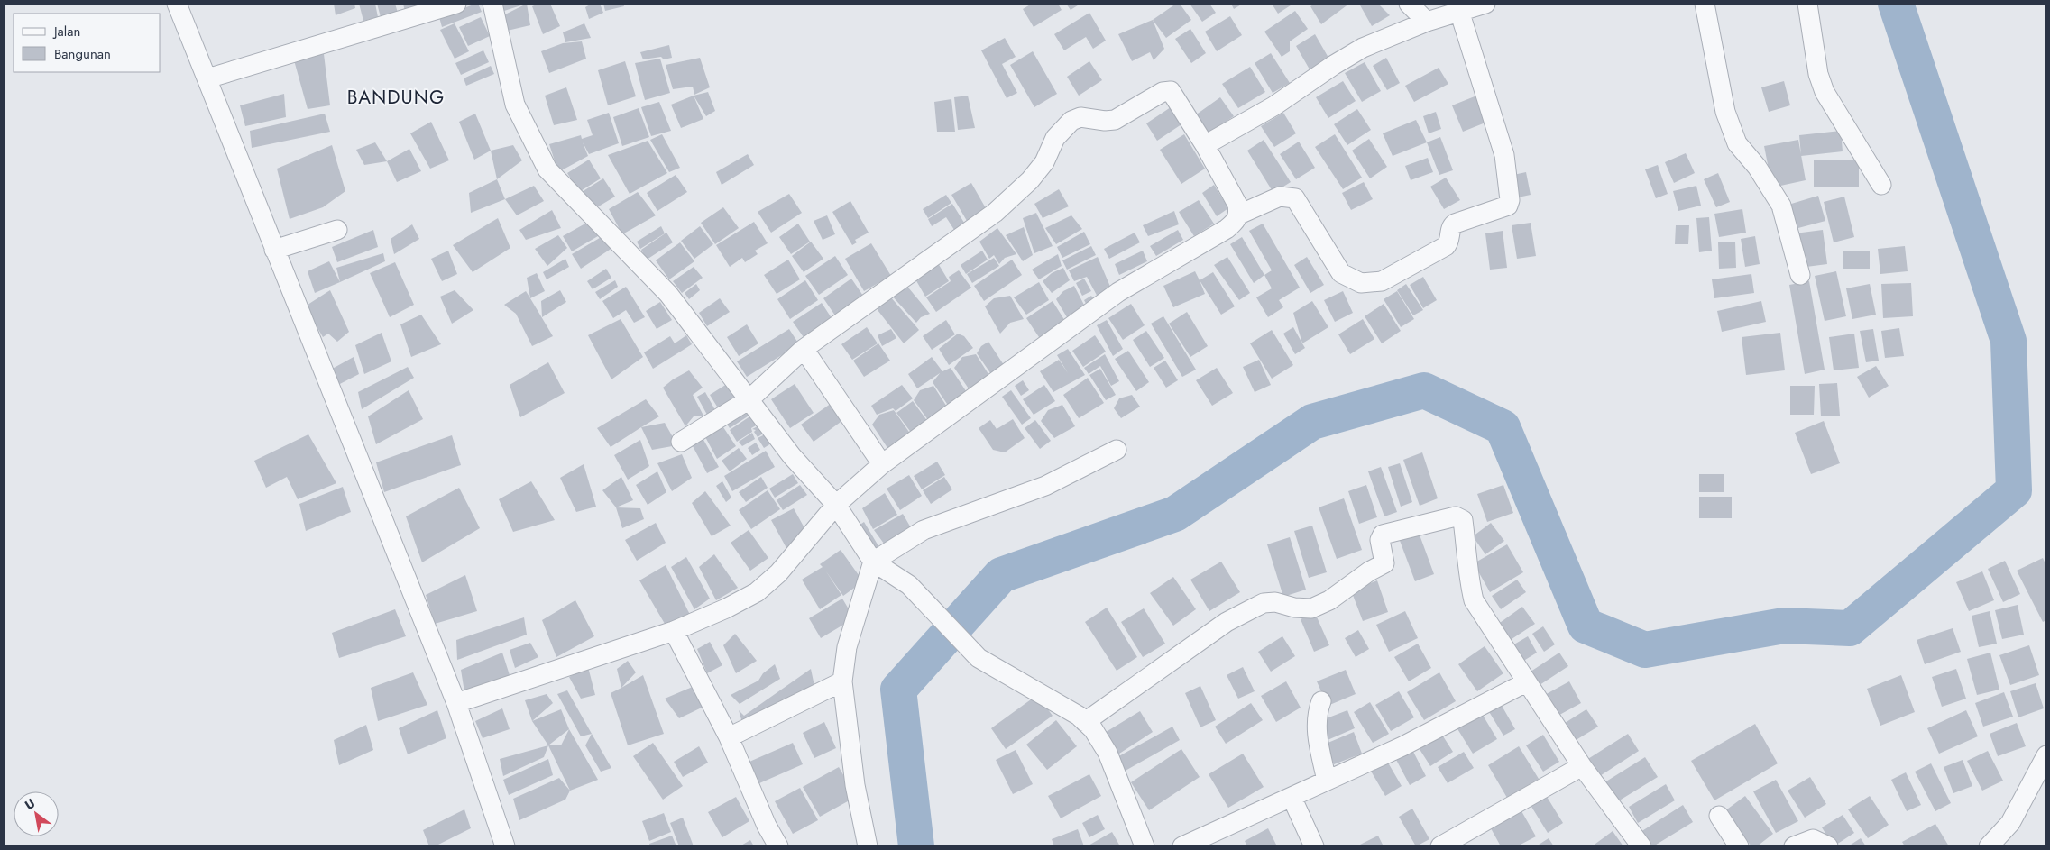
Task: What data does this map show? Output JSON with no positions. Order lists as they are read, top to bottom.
{
  "districts": ["BANDUNG"],
  "legend": ["Jalan", "Bangunan"],
  "north": "top left"
}
